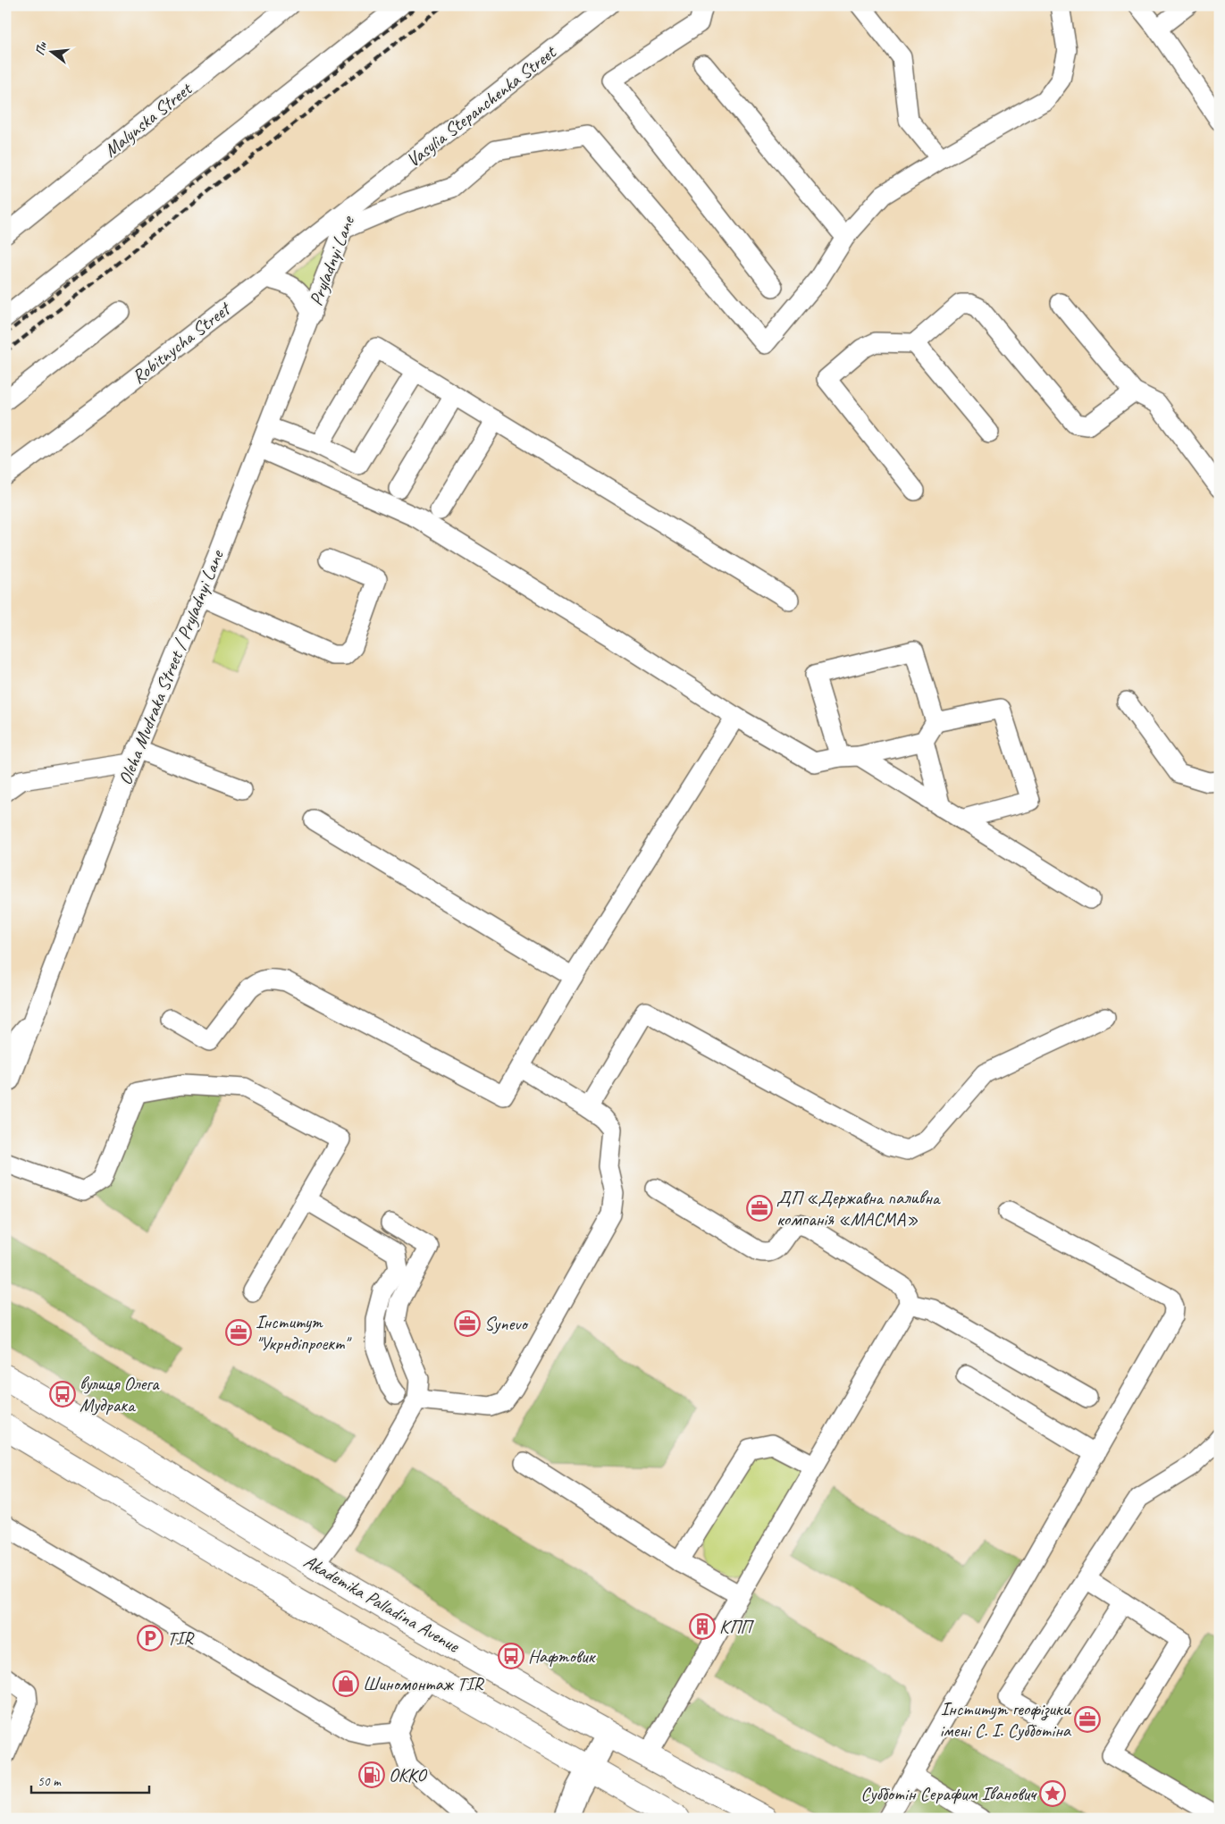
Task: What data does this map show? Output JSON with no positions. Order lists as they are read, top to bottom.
{
  "streets": {
    "highway": ["Akademika Palladina Avenue"],
    "street": [
      "Vasylia Stepanchenka Street",
      "Malynska Street",
      "Pryladnyi Lane",
      "Robitnycha Street",
      "Oleha Mudraka Street / Pryladnyi Lane"
    ]
  },
  "crossings": [
    ["Vasylia Stepanchenka Street", "Pryladnyi Lane"],
    ["Vasylia Stepanchenka Street", "Robitnycha Street"],
    ["Pryladnyi Lane", "Robitnycha Street"],
    ["Pryladnyi Lane", "Oleha Mudraka Street / Pryladnyi Lane"]
  ],
  "places": {
    "office": [
      "ДП «Державна паливна компанія «МАСМА»",
      "Synevo",
      "Інститут \"Укрндіпроект\"",
      "Інститут геофізики імені С. І. Субботіна"
    ],
    "bus stop": ["вулиця Олега Мудрака", "Нафтовик"],
    "building": ["КПП"],
    "parking": ["TIR"],
    "shop": ["Шиномонтаж TIR"],
    "fuel station": ["OKKO"],
    "place": ["Субботін Серафим Іванович"]
  },
  "scale_bar": "50 m",
  "north": "left"
}
